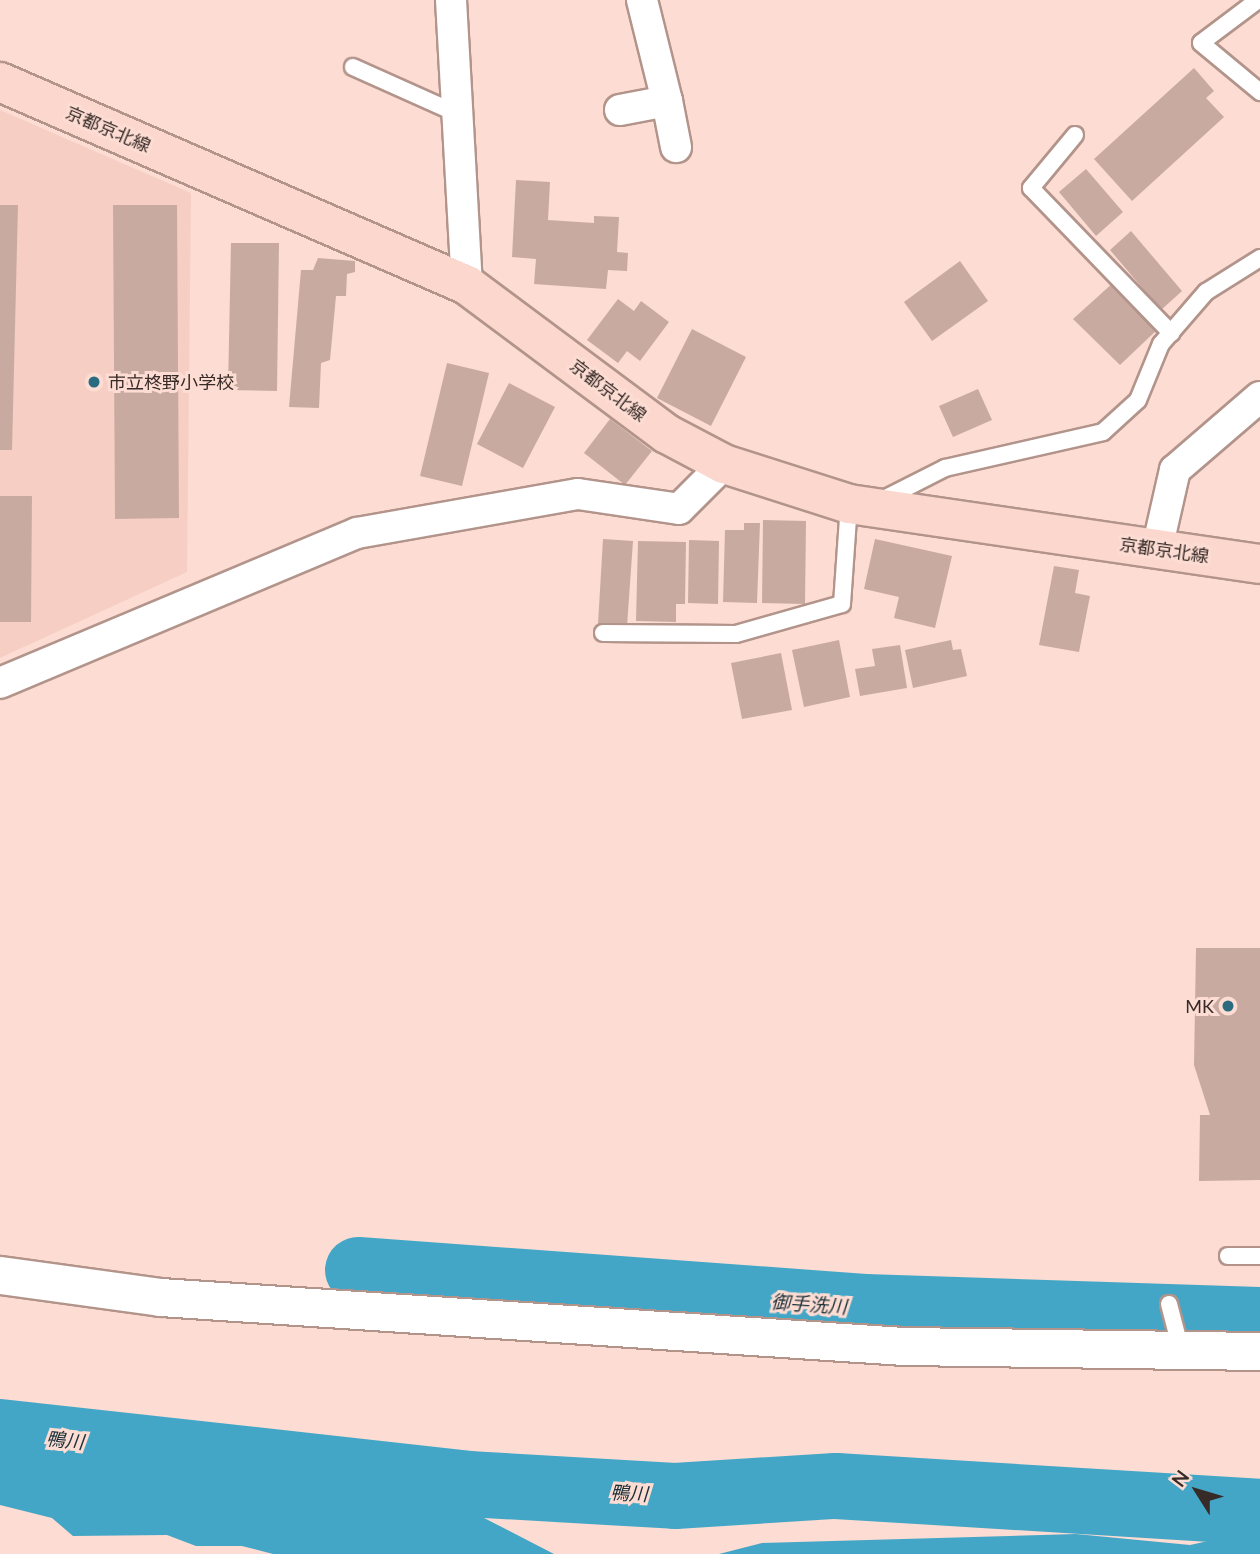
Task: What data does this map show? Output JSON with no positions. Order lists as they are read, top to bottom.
{
  "streets": {
    "main road": ["京都京北線"]
  },
  "water": ["御手洗川", "鴨川"],
  "places": ["市立柊野小学校", "MK"],
  "north": "top left"
}
